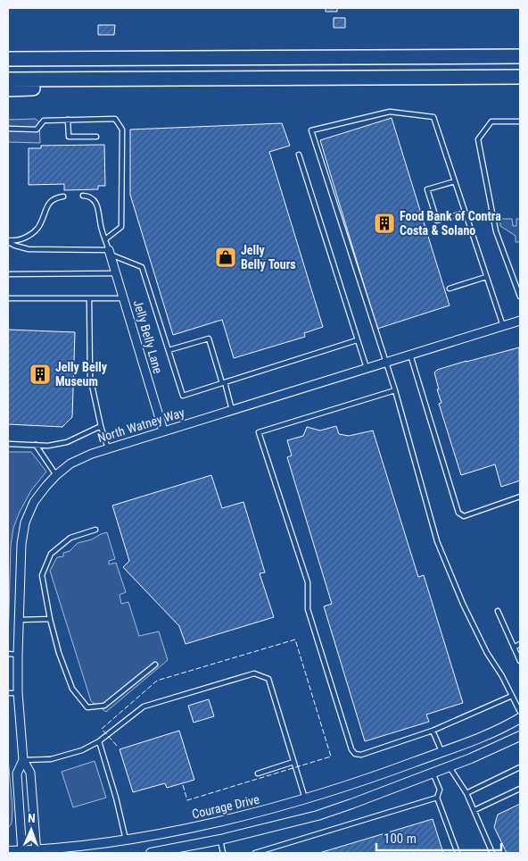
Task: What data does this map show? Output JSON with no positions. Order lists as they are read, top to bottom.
{
  "streets": {
    "street": ["Jelly Belly Lane", "North Watney Way", "Courage Drive"]
  },
  "crossings": [
    ["Jelly Belly Lane", "North Watney Way"],
    ["North Watney Way", "Courage Drive"]
  ],
  "places": {
    "building": ["Food Bank of Contra Costa & Solano", "Jelly Belly Museum"],
    "shop": ["Jelly Belly Tours"]
  },
  "scale_bar": "100 m",
  "north": "top"
}
